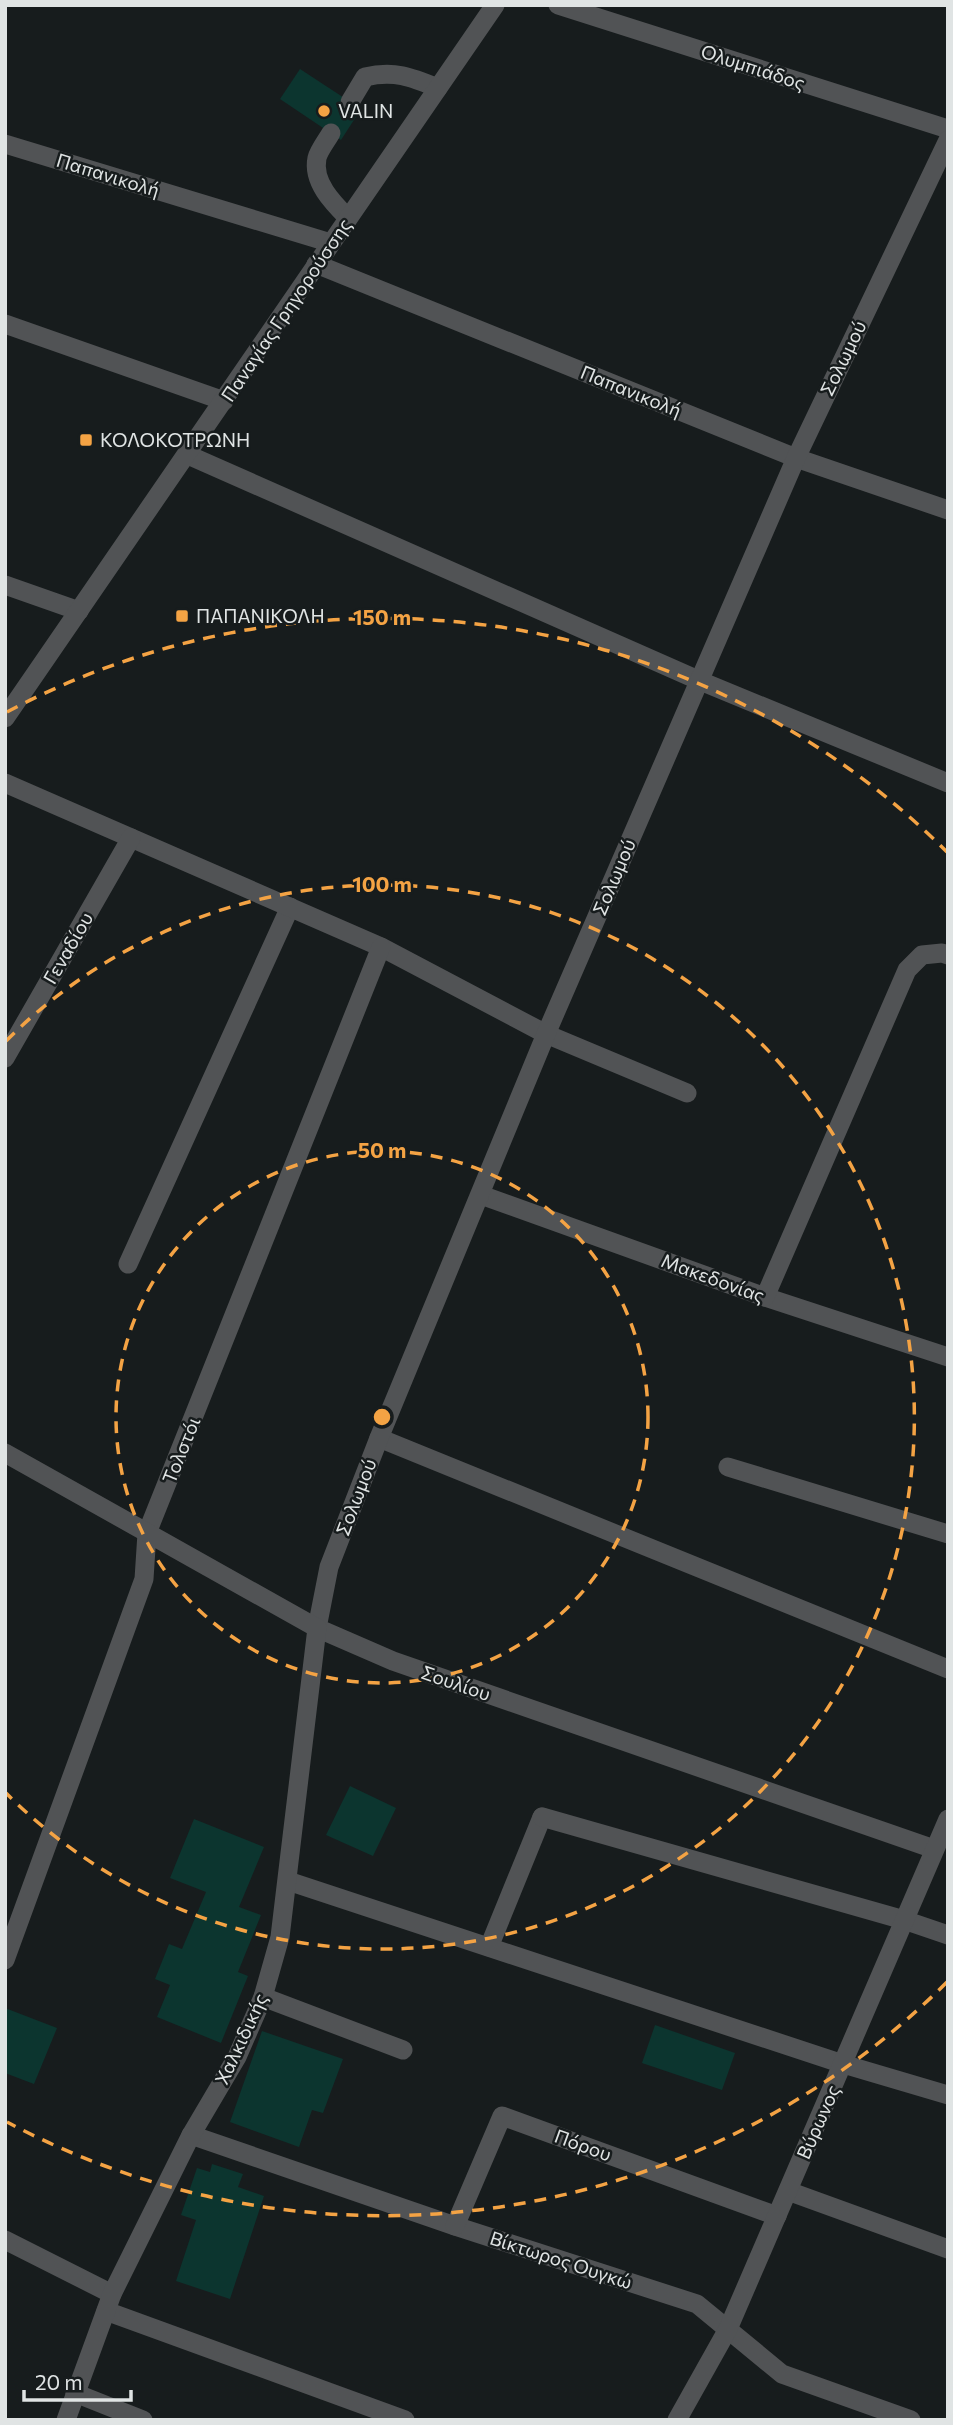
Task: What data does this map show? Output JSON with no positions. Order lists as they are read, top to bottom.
{
  "streets": {
    "street": [
      "Ολυμπιάδος",
      "Παπανικολή",
      "Παναγίας Γρηγορούσσης",
      "Σολωμού",
      "Γεναδίου",
      "Μακεδονίας",
      "Τολστόι",
      "Σουλίου",
      "Χαλκιδικής",
      "Βύρωνος",
      "Πόρου",
      "Βίκτωρος Ουγκώ"
    ]
  },
  "crossings": [
    ["Παπανικολή", "Παναγίας Γρηγορούσσης"],
    ["Παπανικολή", "Σολωμού"],
    ["Σολωμού", "Μακεδονίας"],
    ["Σολωμού", "Σουλίου"],
    ["Σολωμού", "Χαλκιδικής"],
    ["Τολστόι", "Σουλίου"],
    ["Σουλίου", "Χαλκιδικής"],
    ["Σουλίου", "Βύρωνος"],
    ["Χαλκιδικής", "Βίκτωρος Ουγκώ"],
    ["Βύρωνος", "Πόρου"],
    ["Βύρωνος", "Βίκτωρος Ουγκώ"],
    ["Πόρου", "Βίκτωρος Ουγκώ"]
  ],
  "places": {
    "other": ["VALIN"],
    "transit": ["ΚΟΛΟΚΟΤΡΩΝΗ", "ΠΑΠΑΝΙΚΟΛΗ"]
  },
  "scale_bar": "20 m",
  "rings": ["150 m", "100 m", "50 m"]
}
